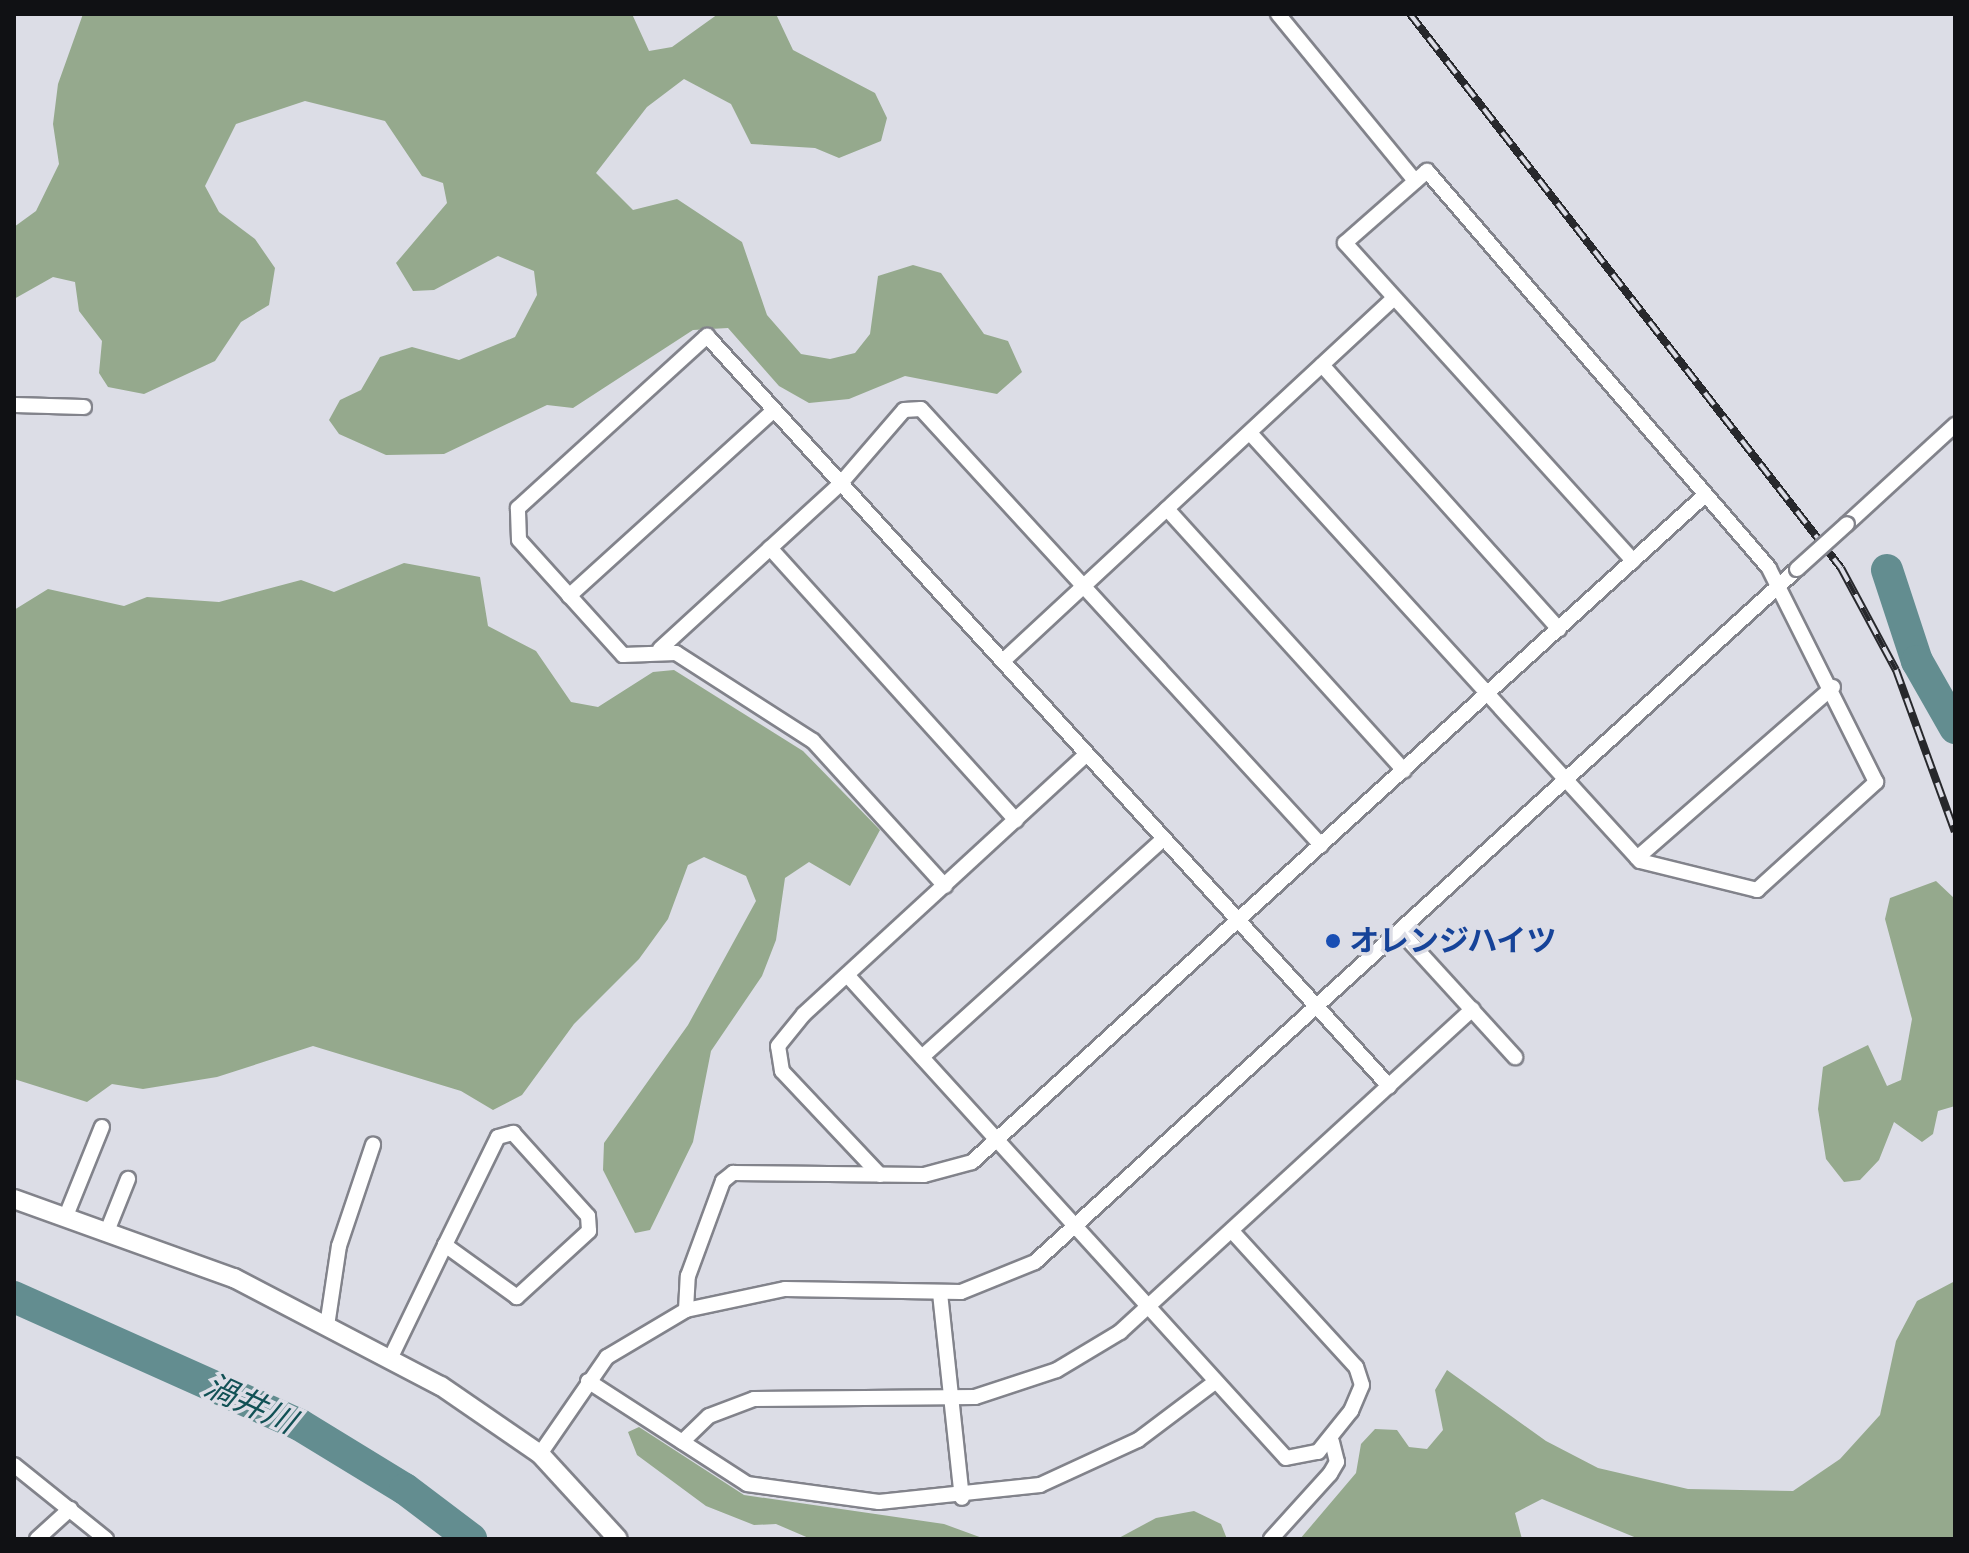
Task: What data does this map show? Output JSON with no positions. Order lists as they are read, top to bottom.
{
  "water": ["渦井川"],
  "places": ["オレンジハイツ"]
}
